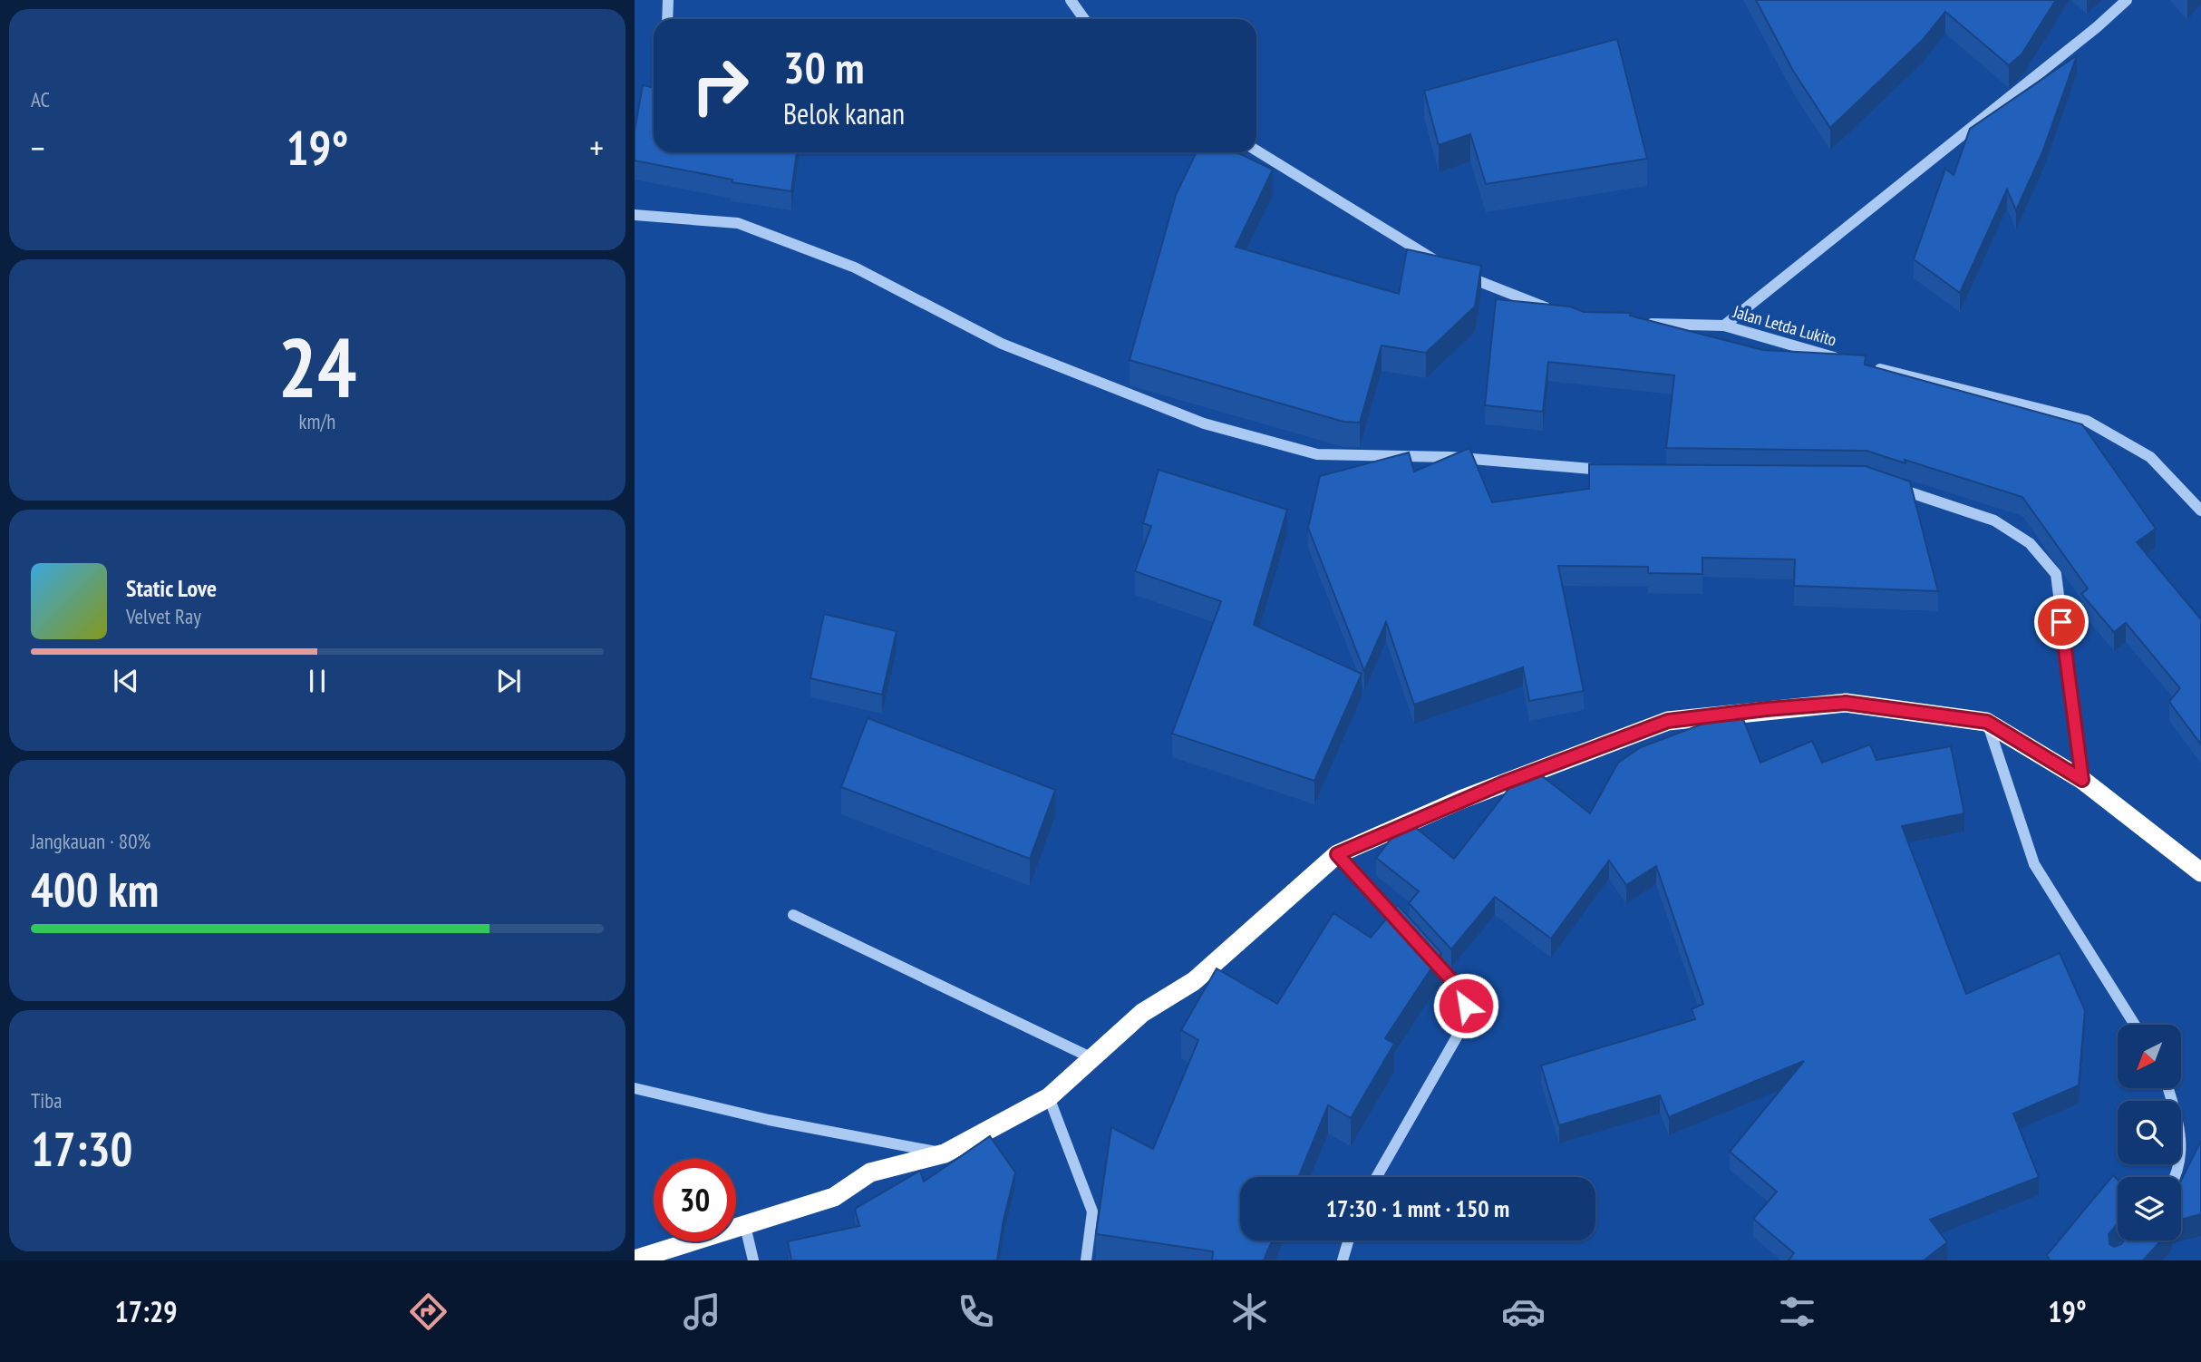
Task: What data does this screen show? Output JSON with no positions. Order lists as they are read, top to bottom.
{
  "streets": {
    "street": ["Jalan Letda Lukito"]
  },
  "north": "bottom left",
  "page": {
    "tile": [
      "AC",
      ["24", "km/h"],
      ["Jangkauan · 80%", "400 km"],
      ["Tiba", "17:30"]
    ],
    "turn": ["30 m", "Belok kanan"],
    "heat": ["−", "19°", "+"],
    "song": ["Static Love", "Velvet Ray"],
    "limit": "30",
    "trip": "17:30 · 1 mnt · 150 m",
    "tabs": ["17:29", "19°"]
  }
}
